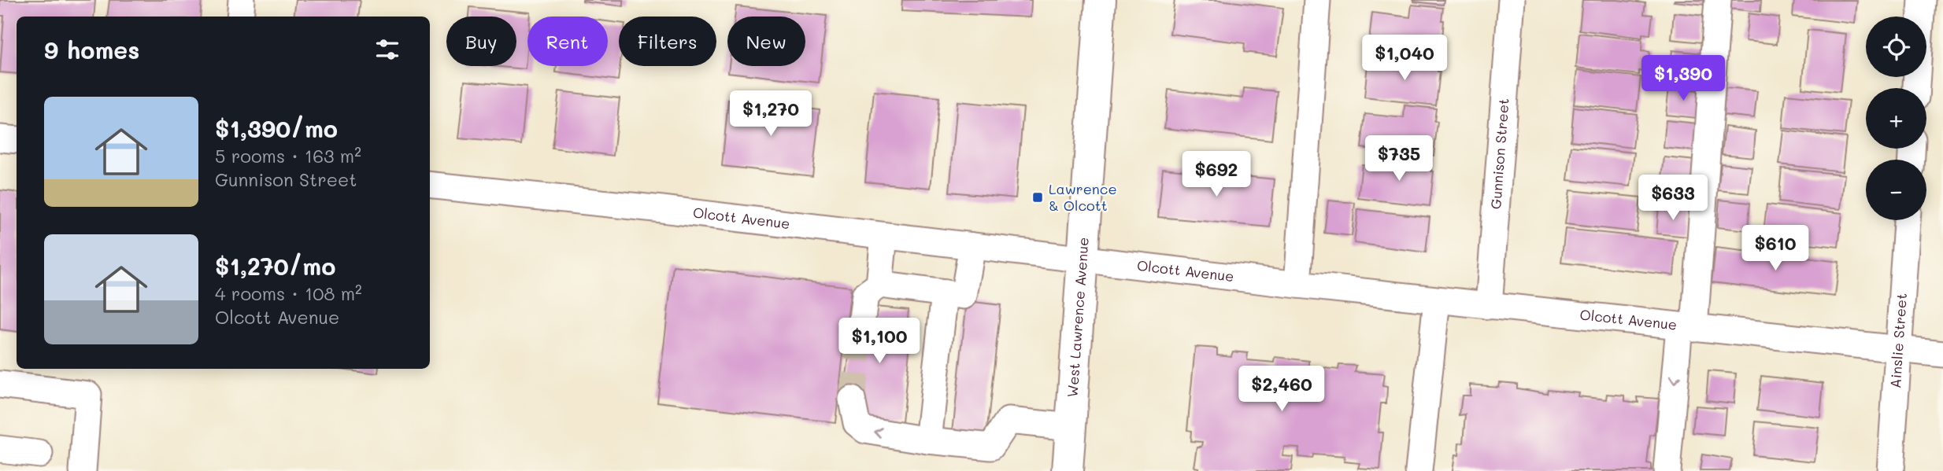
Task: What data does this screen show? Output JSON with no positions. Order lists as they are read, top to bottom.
{
  "streets": {
    "main road": ["West Lawrence Avenue"],
    "street": ["Gunnison Street", "Olcott Avenue", "Ainslie Street"]
  },
  "crossings": [
    ["Gunnison Street", "Olcott Avenue"],
    ["Olcott Avenue", "West Lawrence Avenue"],
    ["Olcott Avenue", "Ainslie Street"]
  ],
  "places": {
    "transit": ["Lawrence & Olcott"]
  },
  "page": {
    "map_buttons": ["+", "−"],
    "chip": [
      "Buy",
      "Rent",
      "Filters",
      "New"
    ],
    "heading": "9 homes",
    "price": [
      "$1,040",
      "$1,390",
      "$1,270",
      "$735",
      "$692",
      "$633",
      "$610",
      "$1,100",
      "$2,460"
    ],
    "list": [
      {
        "name": "$1,390/mo",
        "note": "5 rooms · 163 m² · Gunnison Street"
      },
      {
        "name": "$1,270/mo",
        "note": "4 rooms · 108 m² · Olcott Avenue"
      }
    ]
  }
}
